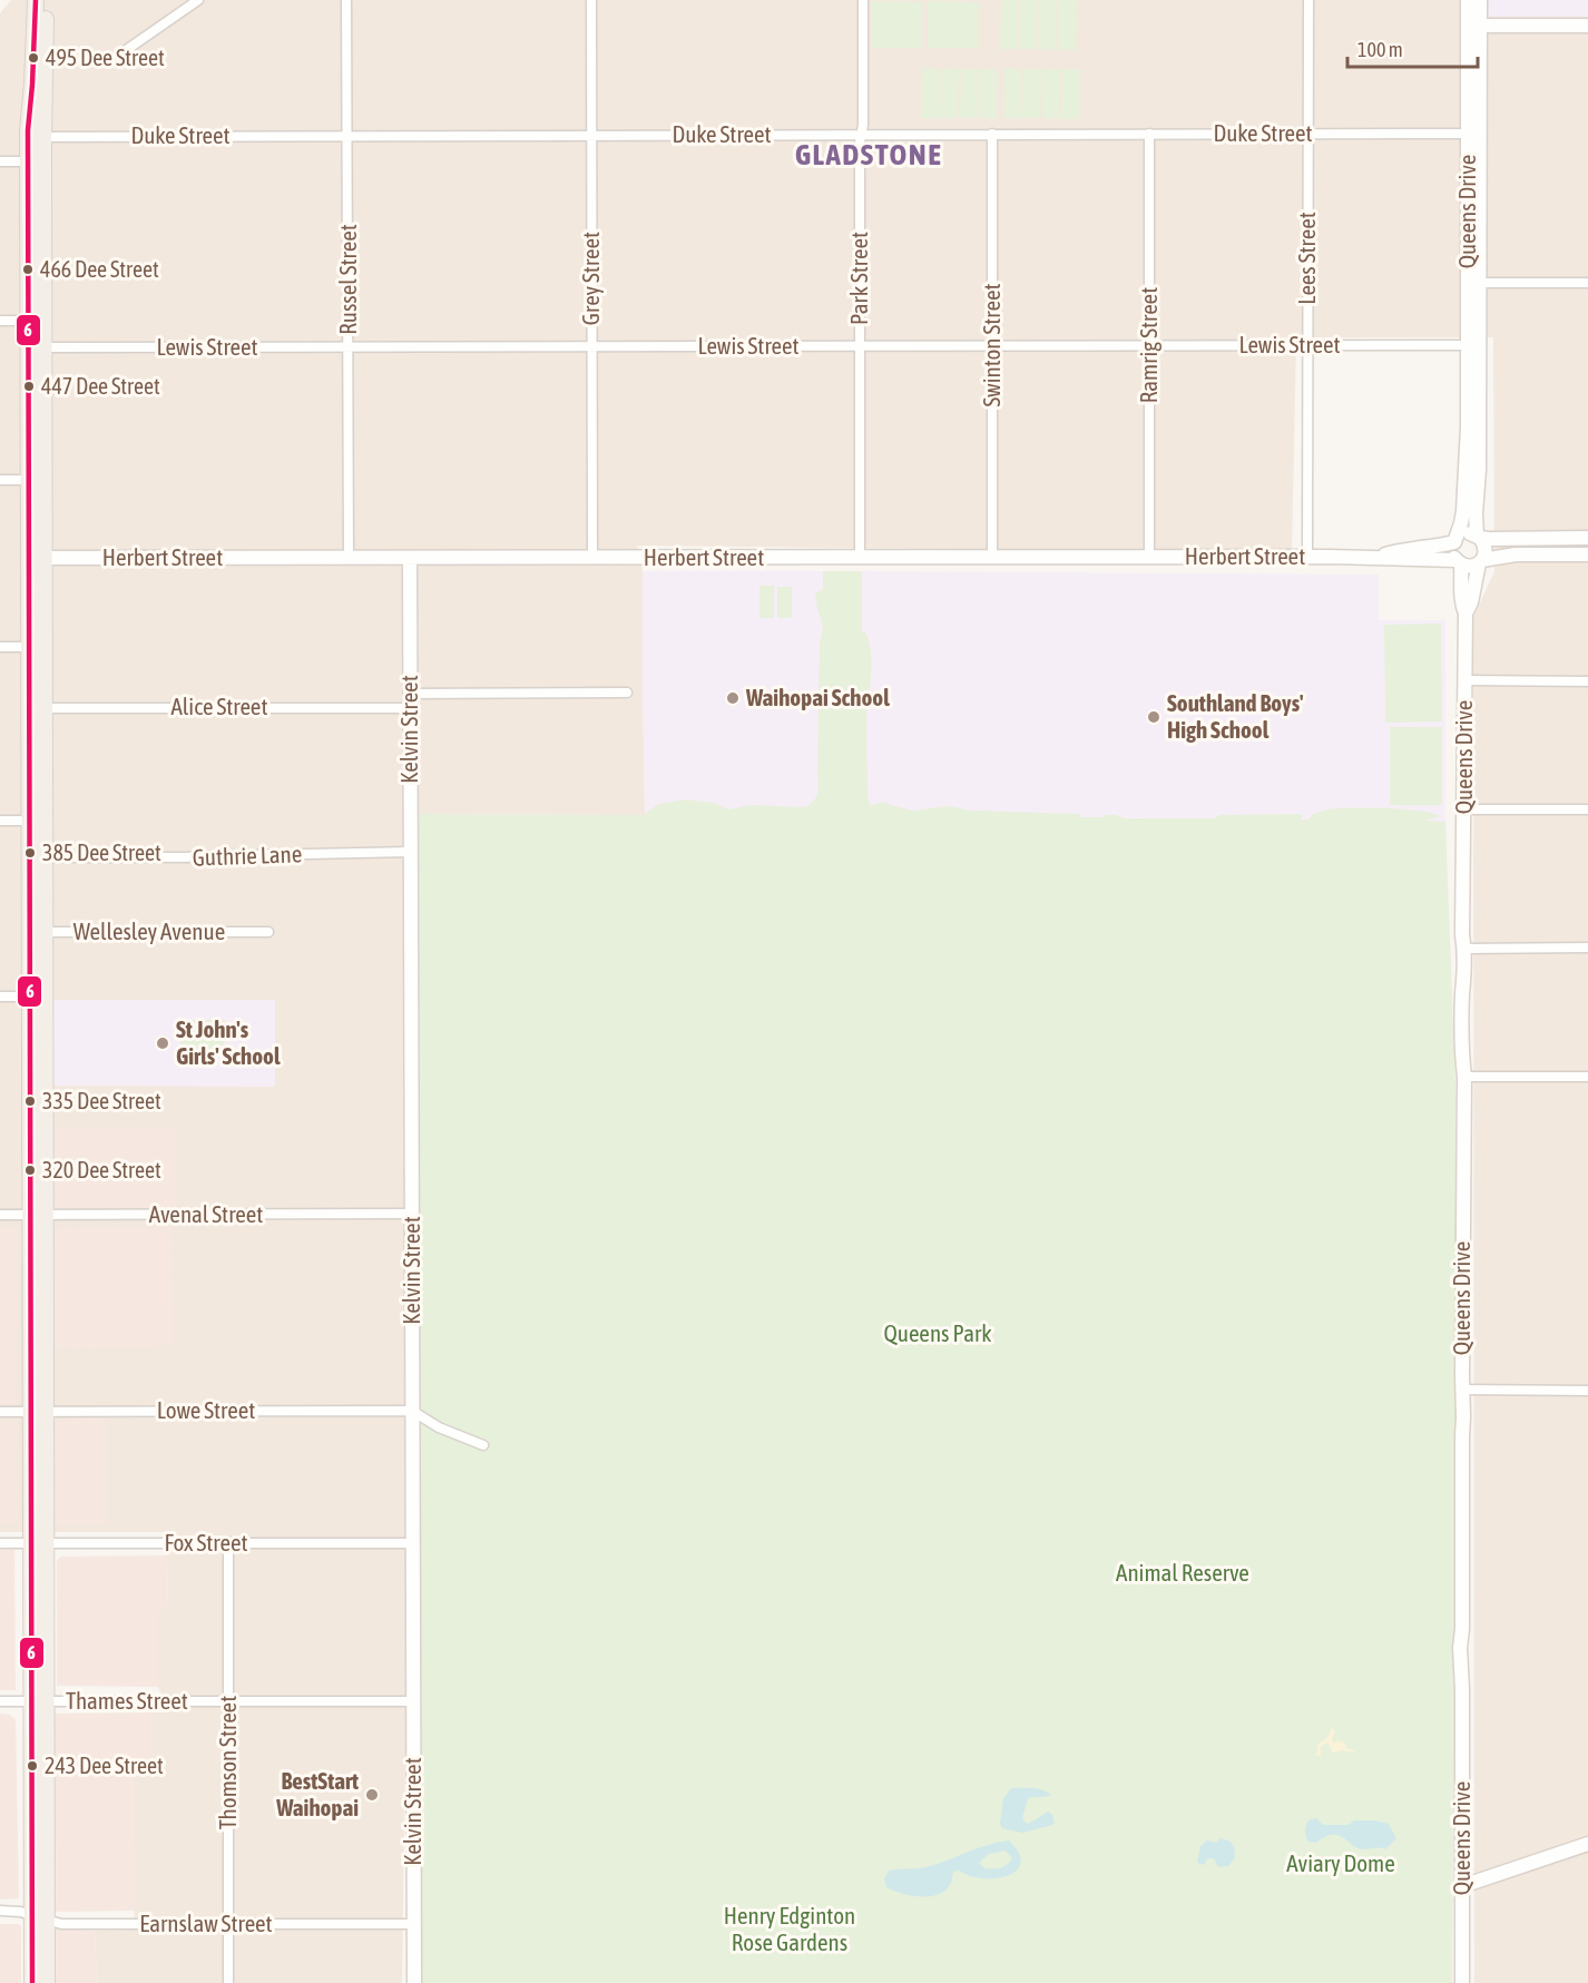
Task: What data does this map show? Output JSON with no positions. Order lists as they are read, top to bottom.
{
  "streets": {
    "main road": ["Queens Drive", "Herbert Street", "Kelvin Street"],
    "street": [
      "Duke Street",
      "Lees Street",
      "Grey Street",
      "Park Street",
      "Russel Street",
      "Swinton Street",
      "Ramrig Street",
      "Lewis Street",
      "Alice Street",
      "Guthrie Lane",
      "Wellesley Avenue",
      "Avenal Street",
      "Lowe Street",
      "Fox Street",
      "Thames Street",
      "Thomson Street",
      "Earnslaw Street"
    ]
  },
  "crossings": [
    ["Duke Street", "Queens Drive"],
    ["Duke Street", "Lees Street"],
    ["Duke Street", "Grey Street"],
    ["Duke Street", "Park Street"],
    ["Duke Street", "Russel Street"],
    ["Duke Street", "Swinton Street"],
    ["Duke Street", "Ramrig Street"],
    ["Queens Drive", "Lewis Street"],
    ["Queens Drive", "Herbert Street"],
    ["Lees Street", "Lewis Street"],
    ["Lees Street", "Herbert Street"],
    ["Grey Street", "Lewis Street"],
    ["Grey Street", "Herbert Street"],
    ["Park Street", "Lewis Street"],
    ["Park Street", "Herbert Street"],
    ["Russel Street", "Lewis Street"],
    ["Russel Street", "Herbert Street"],
    ["Swinton Street", "Lewis Street"],
    ["Swinton Street", "Herbert Street"],
    ["Ramrig Street", "Lewis Street"],
    ["Ramrig Street", "Herbert Street"],
    ["Herbert Street", "Kelvin Street"],
    ["Alice Street", "Kelvin Street"],
    ["Kelvin Street", "Guthrie Lane"],
    ["Kelvin Street", "Avenal Street"],
    ["Kelvin Street", "Lowe Street"],
    ["Kelvin Street", "Fox Street"],
    ["Kelvin Street", "Thames Street"],
    ["Kelvin Street", "Earnslaw Street"],
    ["Fox Street", "Thomson Street"],
    ["Thames Street", "Thomson Street"],
    ["Thomson Street", "Earnslaw Street"]
  ],
  "districts": ["GLADSTONE"],
  "parks": [
    "Queens Park",
    "Animal Reserve",
    "Aviary Dome",
    "Henry Edginton Rose Gardens"
  ],
  "places": [
    "495 Dee Street",
    "466 Dee Street",
    "447 Dee Street",
    "Waihopai School",
    "Southland Boys' High School",
    "385 Dee Street",
    "St John's Girls' School",
    "335 Dee Street",
    "320 Dee Street",
    "243 Dee Street",
    "BestStart Waihopai"
  ],
  "lines": ["transit line 6"],
  "scale_bar": "100 m"
}
